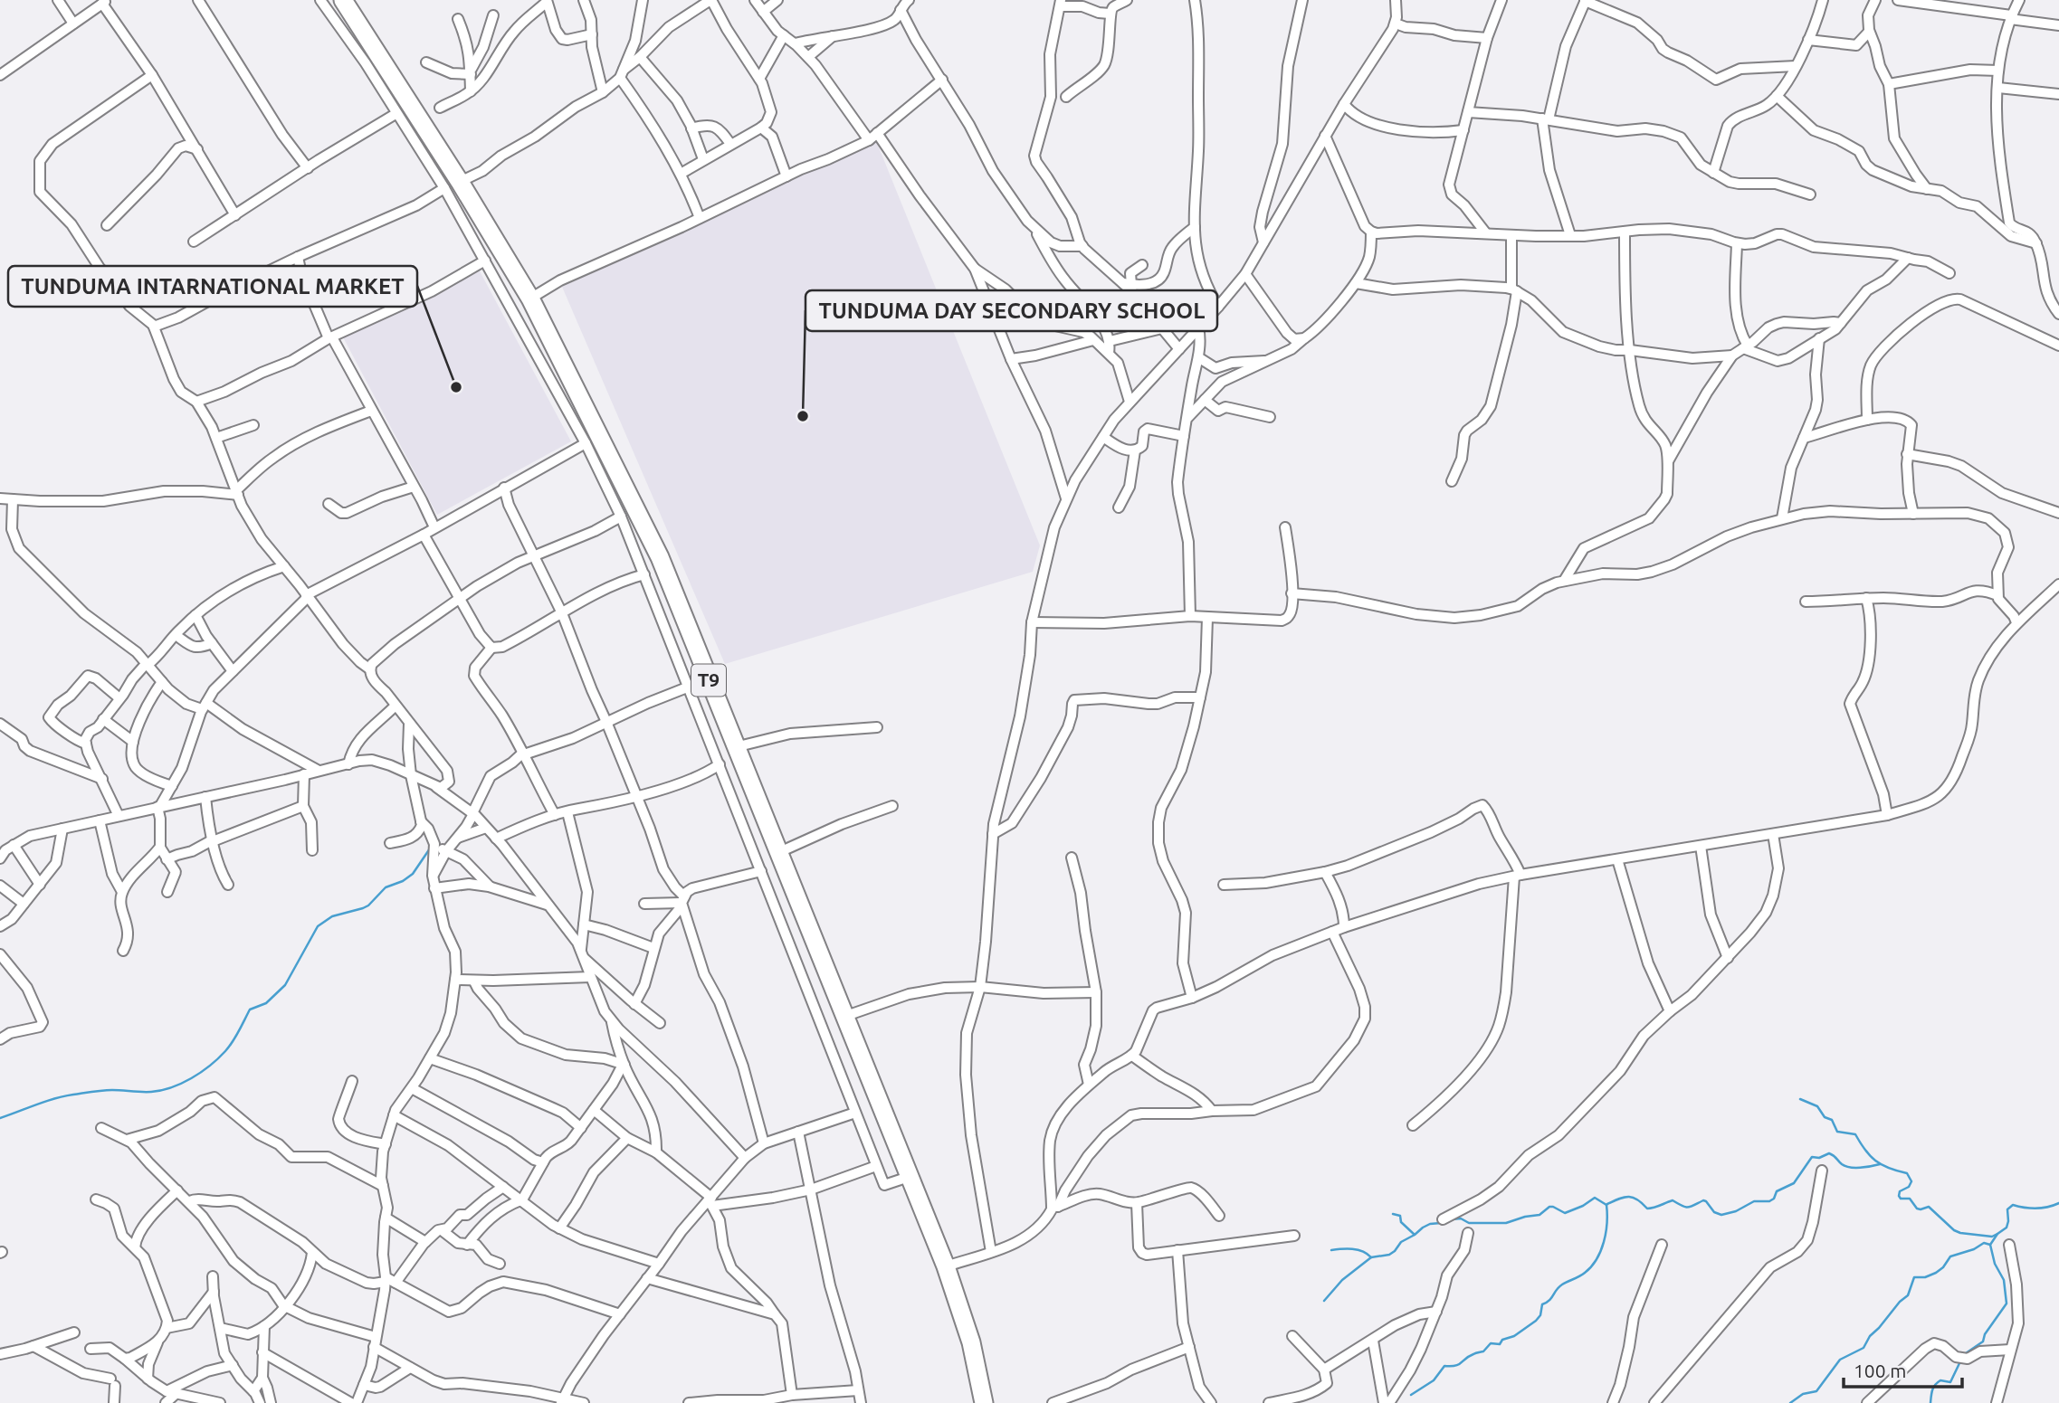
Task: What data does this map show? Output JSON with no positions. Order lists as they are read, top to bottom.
{
  "streets": {
    "highway": ["T9"]
  },
  "places": ["TUNDUMA INTARNATIONAL MARKET", "TUNDUMA DAY SECONDARY SCHOOL"],
  "scale_bar": "100 m"
}
